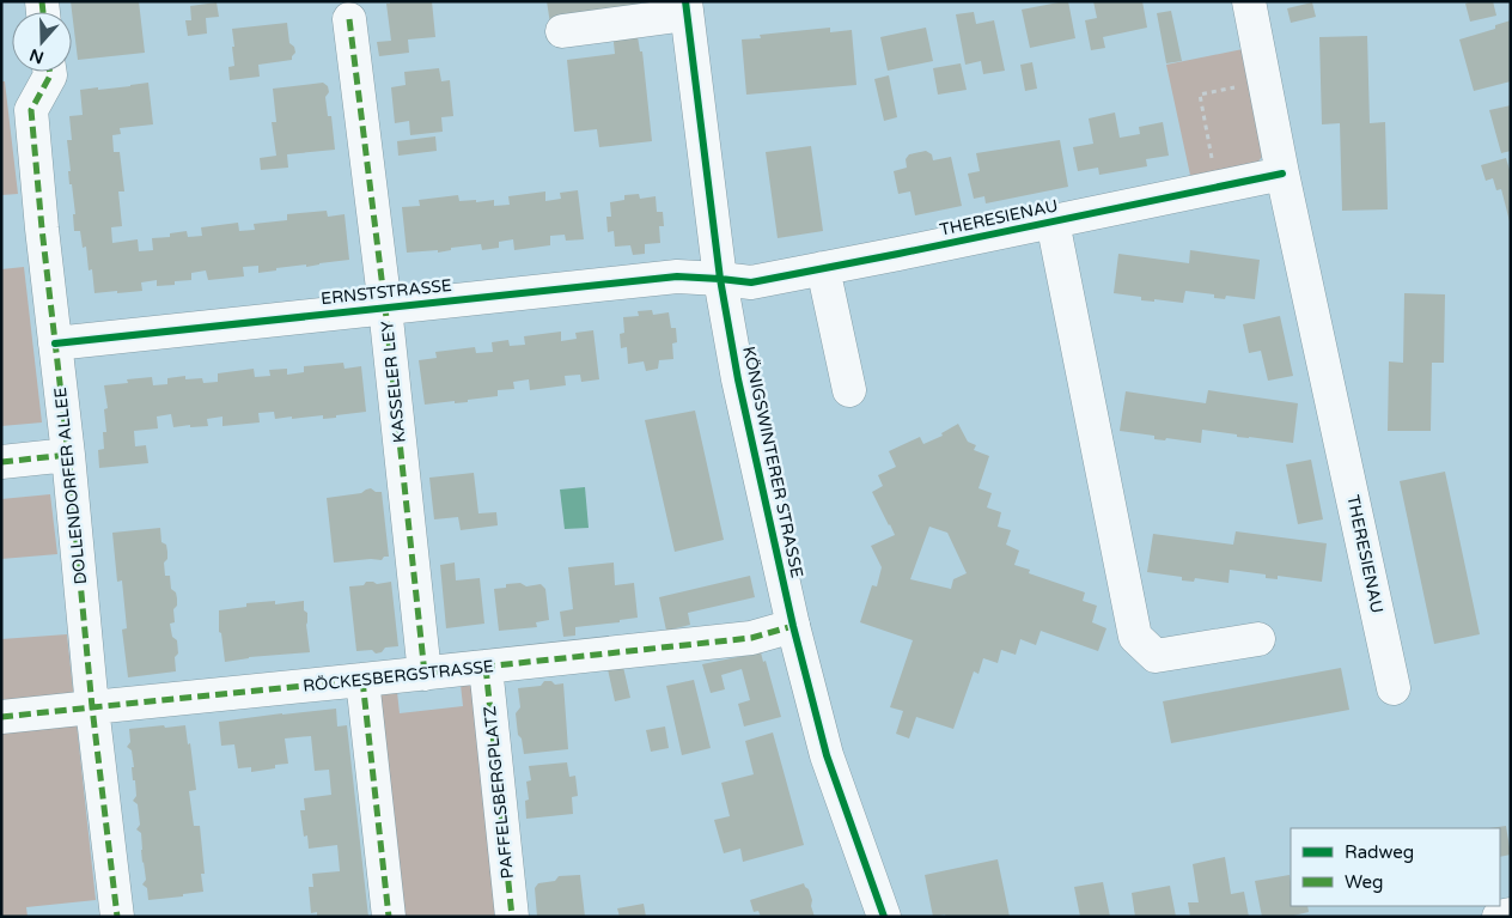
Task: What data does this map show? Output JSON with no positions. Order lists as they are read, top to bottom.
{
  "streets": {
    "street": [
      "THERESIENAU",
      "ERNSTSTRASSE",
      "KASSELER LEY",
      "KÖNIGSWINTERER STRASSE",
      "DOLLENDORFER ALLEE",
      "RÖCKESBERGSTRASSE",
      "PAFFELSBERGPLATZ"
    ]
  },
  "crossings": [
    ["THERESIENAU", "ERNSTSTRASSE"],
    ["THERESIENAU", "KÖNIGSWINTERER STRASSE"],
    ["ERNSTSTRASSE", "KASSELER LEY"],
    ["ERNSTSTRASSE", "KÖNIGSWINTERER STRASSE"],
    ["ERNSTSTRASSE", "DOLLENDORFER ALLEE"],
    ["KASSELER LEY", "RÖCKESBERGSTRASSE"],
    ["KÖNIGSWINTERER STRASSE", "RÖCKESBERGSTRASSE"],
    ["DOLLENDORFER ALLEE", "RÖCKESBERGSTRASSE"],
    ["RÖCKESBERGSTRASSE", "PAFFELSBERGPLATZ"]
  ],
  "legend": ["Radweg", "Weg"],
  "north": "bottom"
}
